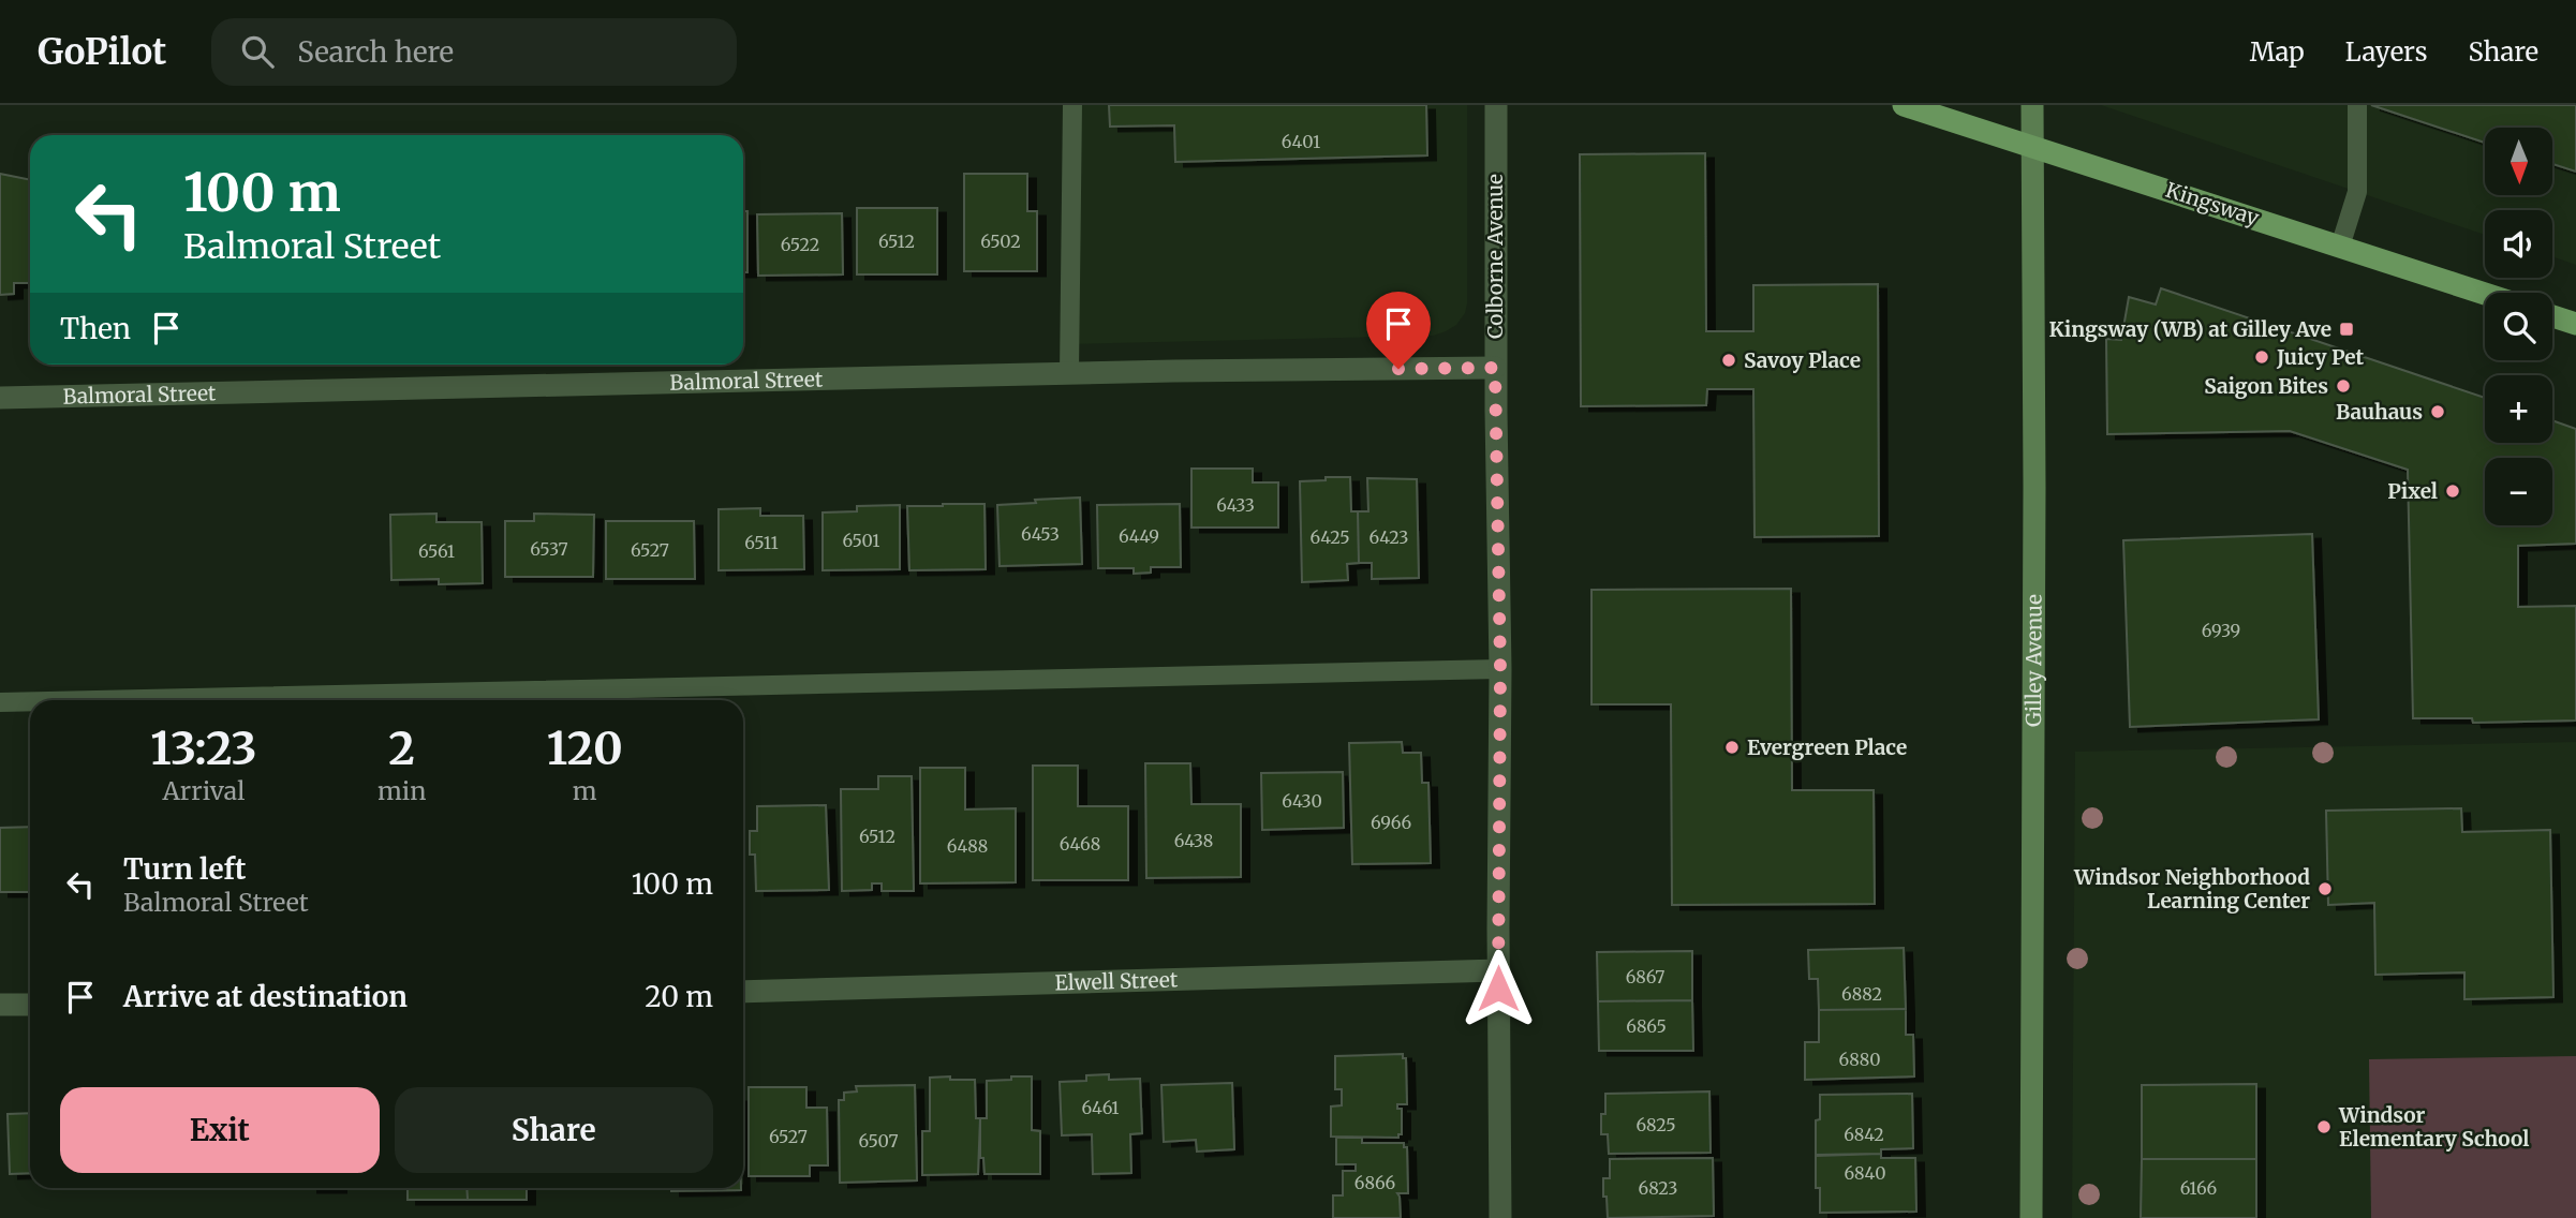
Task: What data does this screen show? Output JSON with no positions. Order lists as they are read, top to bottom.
{
  "streets": {
    "main road": ["Kingsway"],
    "street": [
      "Colborne Avenue",
      "Balmoral Street",
      "Gilley Avenue",
      "Elwell Street"
    ]
  },
  "crossings": [
    ["Kingsway", "Gilley Avenue"],
    ["Colborne Avenue", "Balmoral Street"],
    ["Colborne Avenue", "Elwell Street"]
  ],
  "places": {
    "transit": ["Kingsway (WB) at Gilley Ave"],
    "other": [
      "Juicy Pet",
      "Savoy Place",
      "Saigon Bites",
      "Bauhaus",
      "Pixel",
      "Evergreen Place",
      "Windsor Neighborhood Learning Center",
      "Windsor Elementary School"
    ]
  },
  "house_numbers": [
    "6401",
    "6512",
    "6502",
    "6522",
    "6433",
    "6453",
    "6449",
    "6425",
    "6423",
    "6501",
    "6511",
    "6537",
    "6527",
    "6561",
    "6939",
    "6430",
    "6966",
    "6512",
    "6438",
    "6468",
    "6488",
    "6867",
    "6882",
    "6865",
    "6880",
    "6461",
    "6825",
    "6842",
    "6527",
    "6507",
    "6840",
    "6866",
    "6823",
    "6166"
  ],
  "north": "bottom",
  "page": {
    "header": "GoPilot",
    "search": "Search here",
    "nav": ["Map", "Layers", "Share"],
    "map_buttons": ["+", "−"],
    "turn": ["100 m", "Balmoral Street"],
    "then": "Then",
    "eta": [
      "13:23",
      "Arrival",
      "2",
      "min",
      "120",
      "m"
    ],
    "list": [
      {
        "name": "Turn left",
        "note": "Balmoral Street",
        "value": "100 m"
      },
      {
        "name": "Arrive at destination",
        "value": "20 m"
      }
    ],
    "buttons": ["Exit", "Share"]
  }
}
